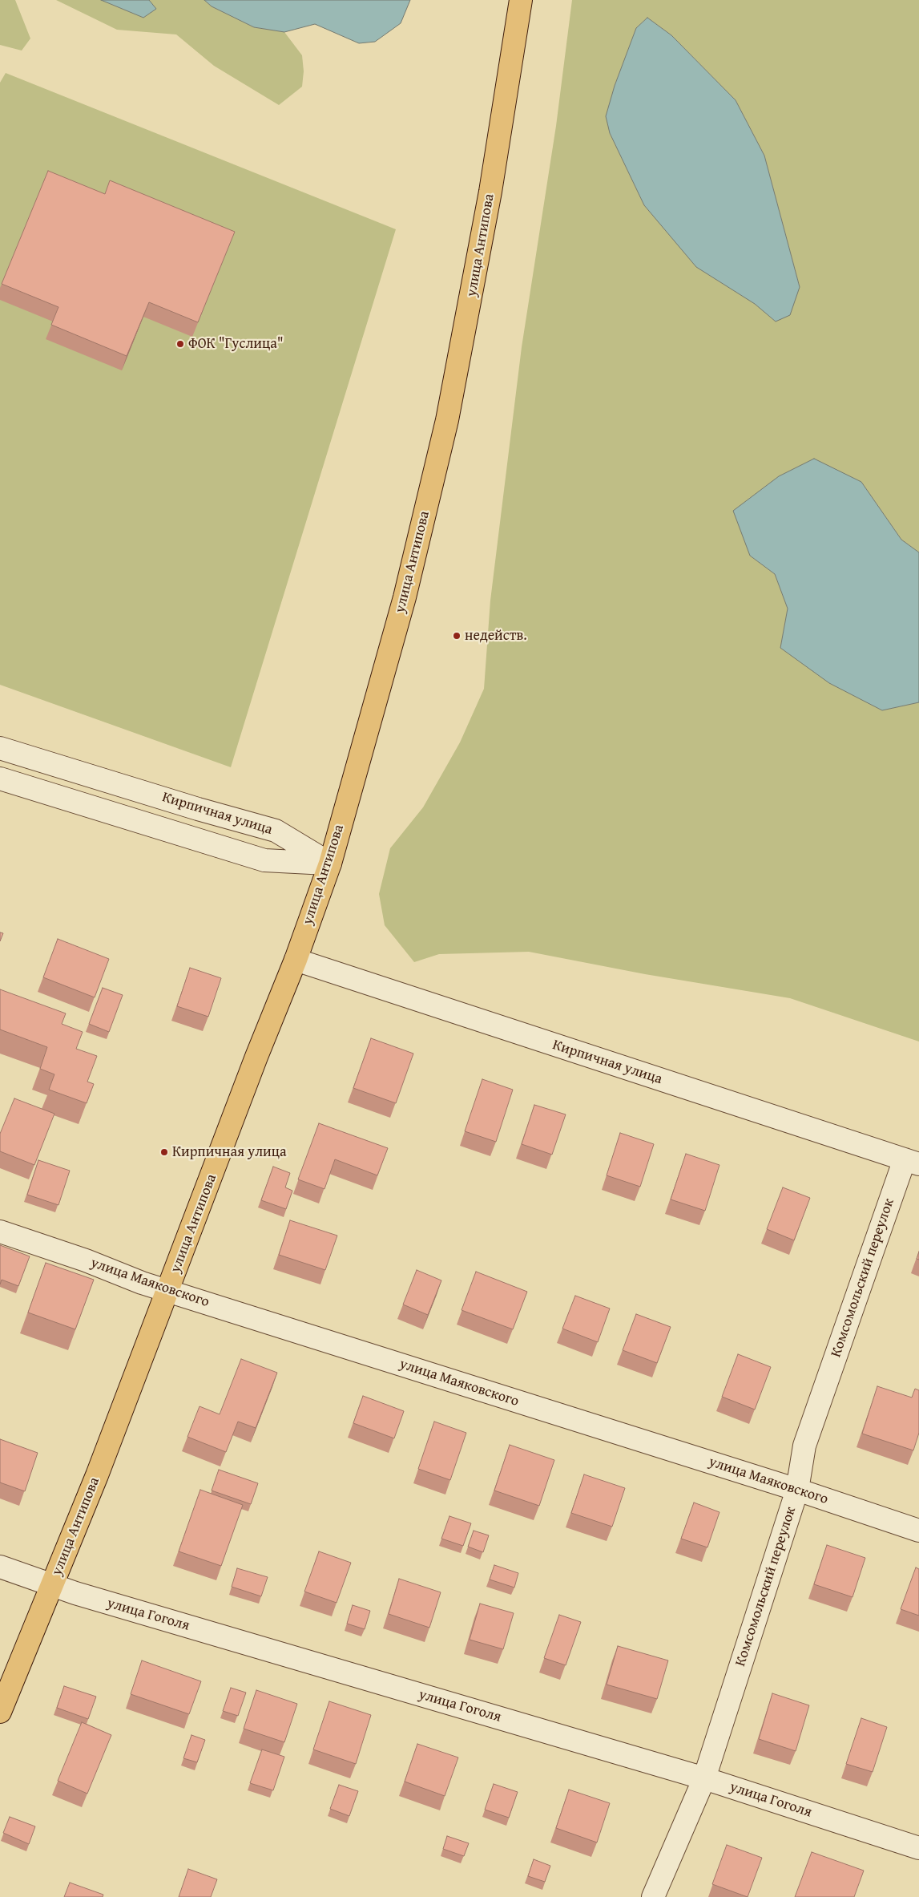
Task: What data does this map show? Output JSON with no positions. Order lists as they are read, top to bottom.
{
  "streets": {
    "main road": ["улица Антипова"],
    "street": [
      "Кирпичная улица",
      "Комсомольский переулок",
      "улица Маяковского",
      "улица Гоголя"
    ]
  },
  "crossings": [
    ["улица Антипова", "Кирпичная улица"],
    ["улица Антипова", "улица Маяковского"],
    ["улица Антипова", "улица Гоголя"],
    ["Кирпичная улица", "Комсомольский переулок"],
    ["Комсомольский переулок", "улица Маяковского"],
    ["Комсомольский переулок", "улица Гоголя"]
  ],
  "places": ["ФОК \"Гуслица\"", "недейств.", "Кирпичная улица"]
}
